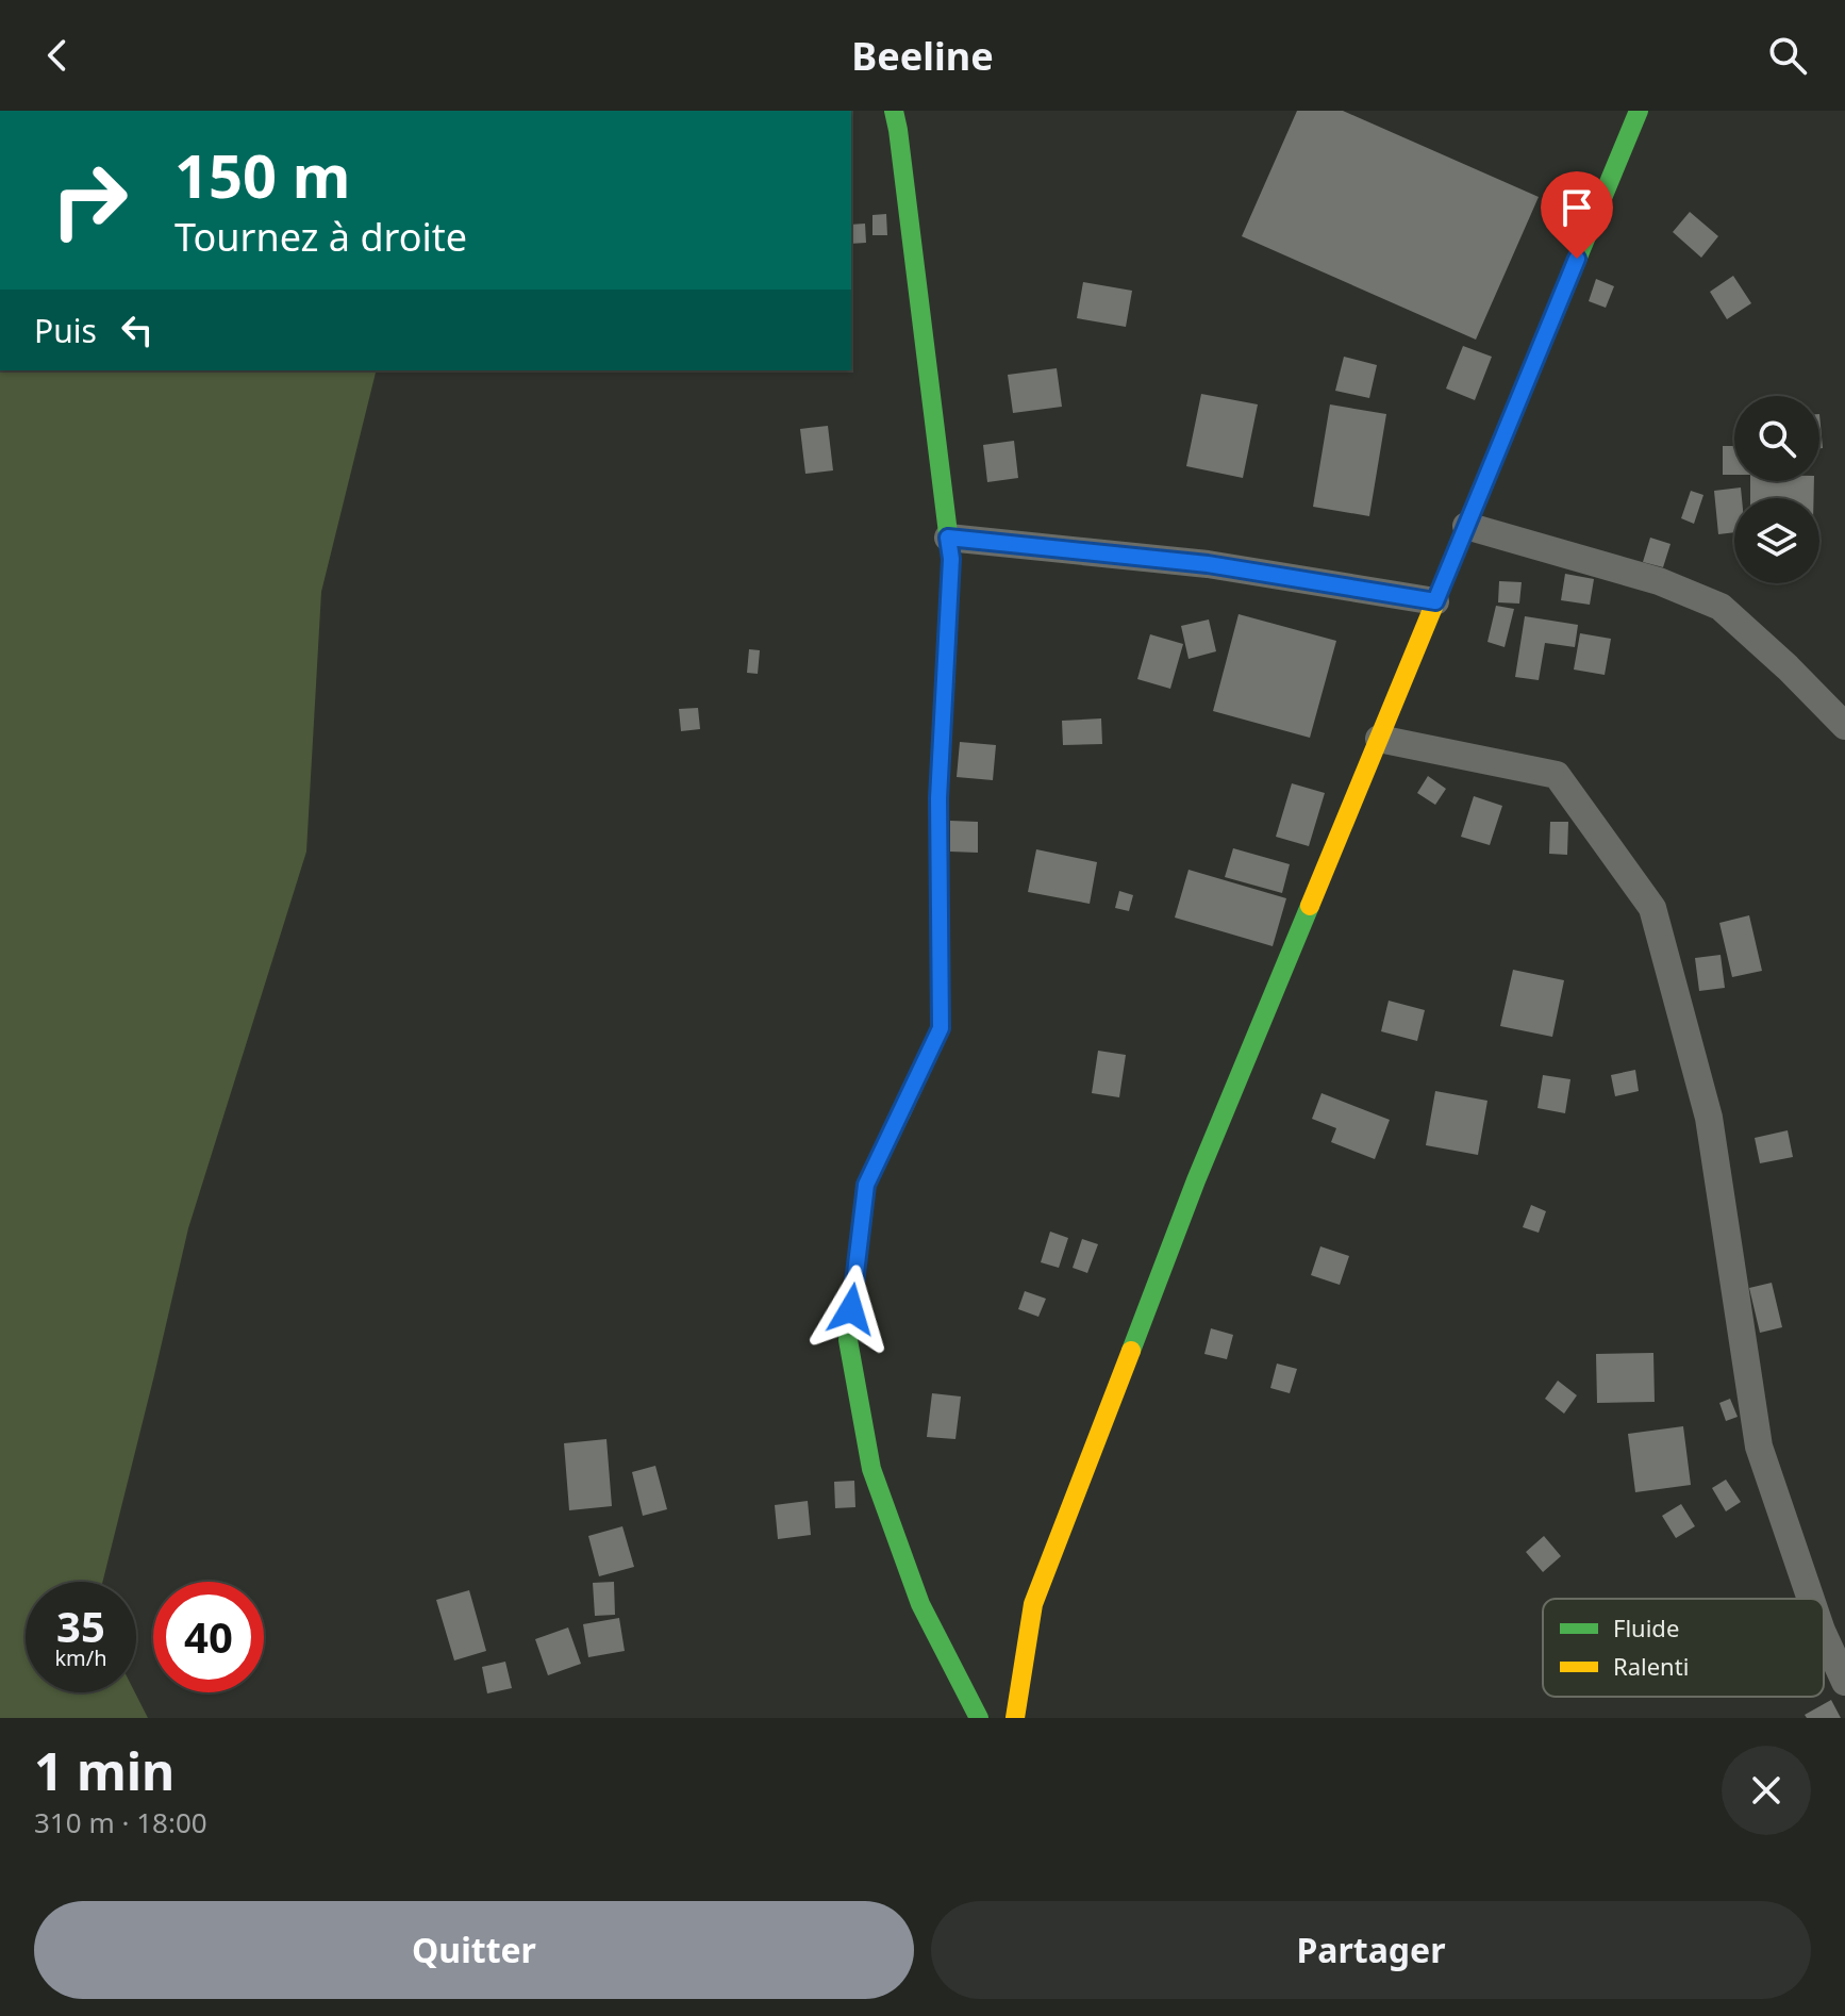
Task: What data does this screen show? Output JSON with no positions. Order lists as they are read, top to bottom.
{
  "legend": ["Fluide", "Ralenti"],
  "page": {
    "header": "Beeline",
    "turn": ["150 m", "Tournez à droite"],
    "then": "Puis",
    "speed": "35 km/h",
    "limit": "40",
    "heading": ["1 min", "310 m · 18:00"],
    "buttons": ["Quitter", "Partager"]
  }
}
